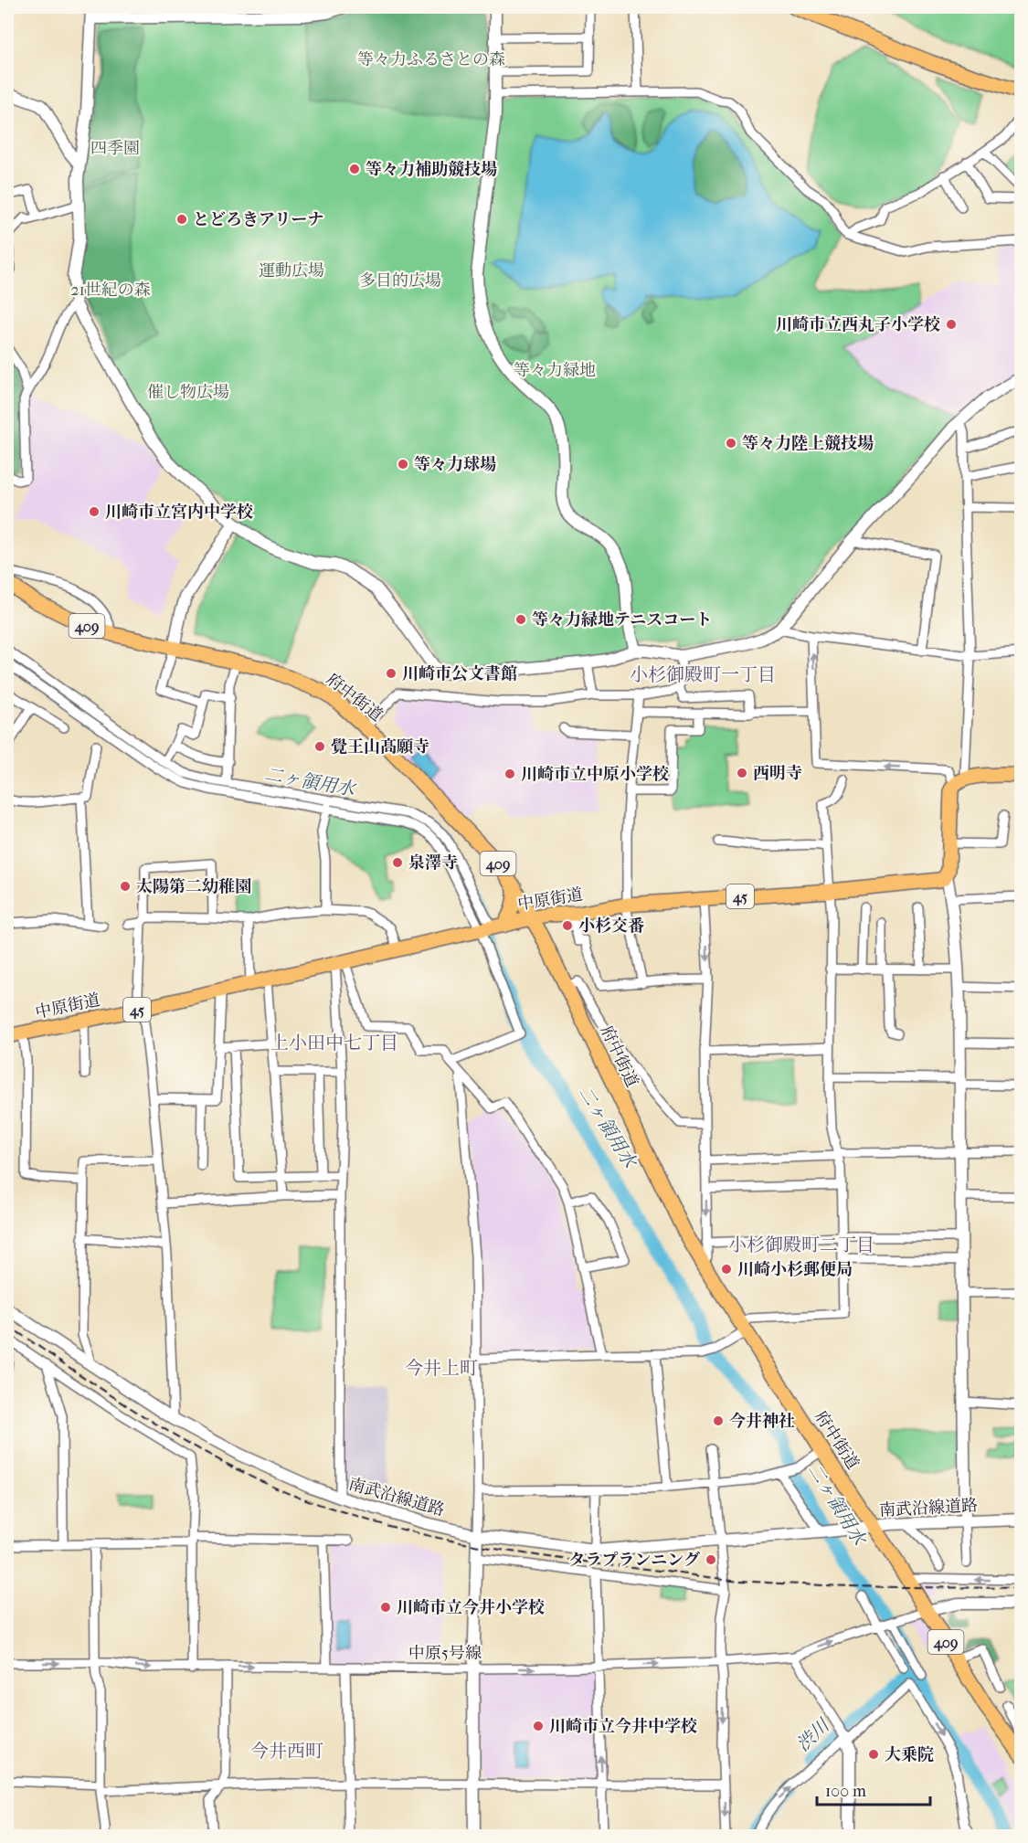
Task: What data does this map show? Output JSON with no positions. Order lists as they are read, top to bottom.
{
  "streets": {
    "main road": [
      "409",
      "府中街道",
      "45",
      "中原街道"
    ],
    "street": ["南武沿線道路", "中原5号線"]
  },
  "crossings": [
    ["府中街道", "中原街道"],
    ["府中街道", "南武沿線道路"],
    ["府中街道", "中原5号線"]
  ],
  "one_way": ["中原5号線"],
  "districts": [
    "小杉御殿町一丁目",
    "上小田中七丁目",
    "小杉御殿町二丁目",
    "今井上町",
    "今井西町"
  ],
  "water": ["二ヶ領用水", "渋川"],
  "parks": [
    "等々力ふるさとの森",
    "四季園",
    "運動広場",
    "多目的広場",
    "21世紀の森",
    "等々力緑地",
    "催し物広場"
  ],
  "places": [
    "等々力補助競技場",
    "とどろきアリーナ",
    "川崎市立西丸子小学校",
    "等々力陸上競技場",
    "等々力球場",
    "川崎市立宮内中学校",
    "等々力緑地テニスコート",
    "川崎市公文書館",
    "覺王山髙願寺",
    "西明寺",
    "川崎市立中原小学校",
    "泉澤寺",
    "太陽第二幼稚園",
    "小杉交番",
    "川崎小杉郵便局",
    "今井神社",
    "タラプランニング",
    "川崎市立今井小学校",
    "川崎市立今井中学校",
    "大乗院"
  ],
  "scale_bar": "100 m"
}
